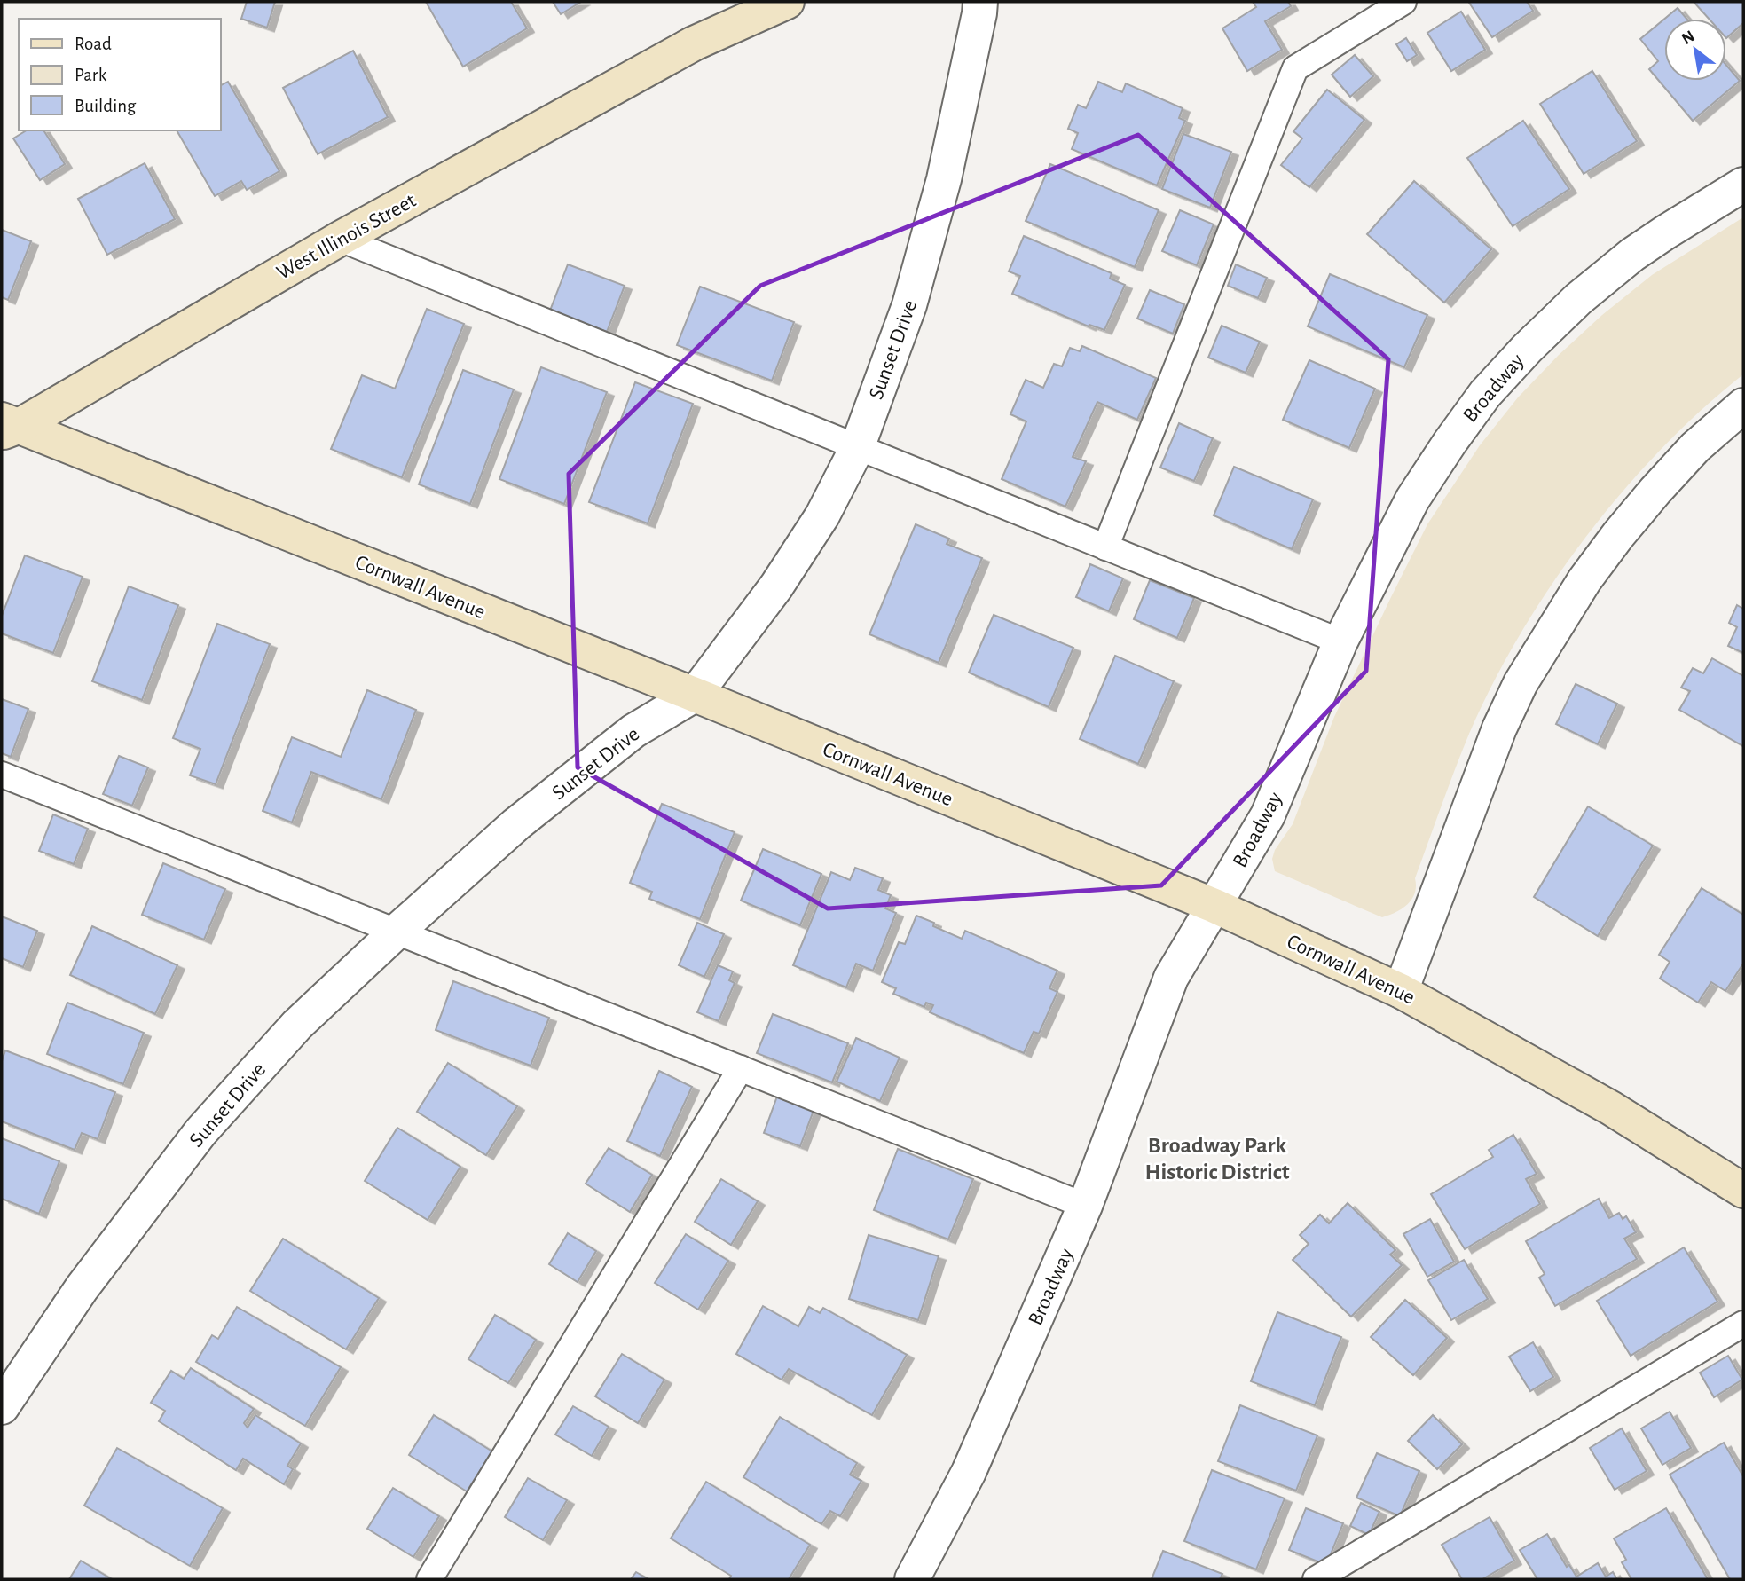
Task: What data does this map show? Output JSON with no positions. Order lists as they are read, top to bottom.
{
  "streets": {
    "main road": ["West Illinois Street", "Cornwall Avenue"],
    "street": ["Sunset Drive", "Broadway"]
  },
  "crossings": [
    ["West Illinois Street", "Cornwall Avenue"],
    ["Sunset Drive", "Cornwall Avenue"],
    ["Broadway", "Cornwall Avenue"]
  ],
  "districts": ["Broadway Park Historic District"],
  "legend": ["Road", "Park", "Building"],
  "north": "top left"
}
